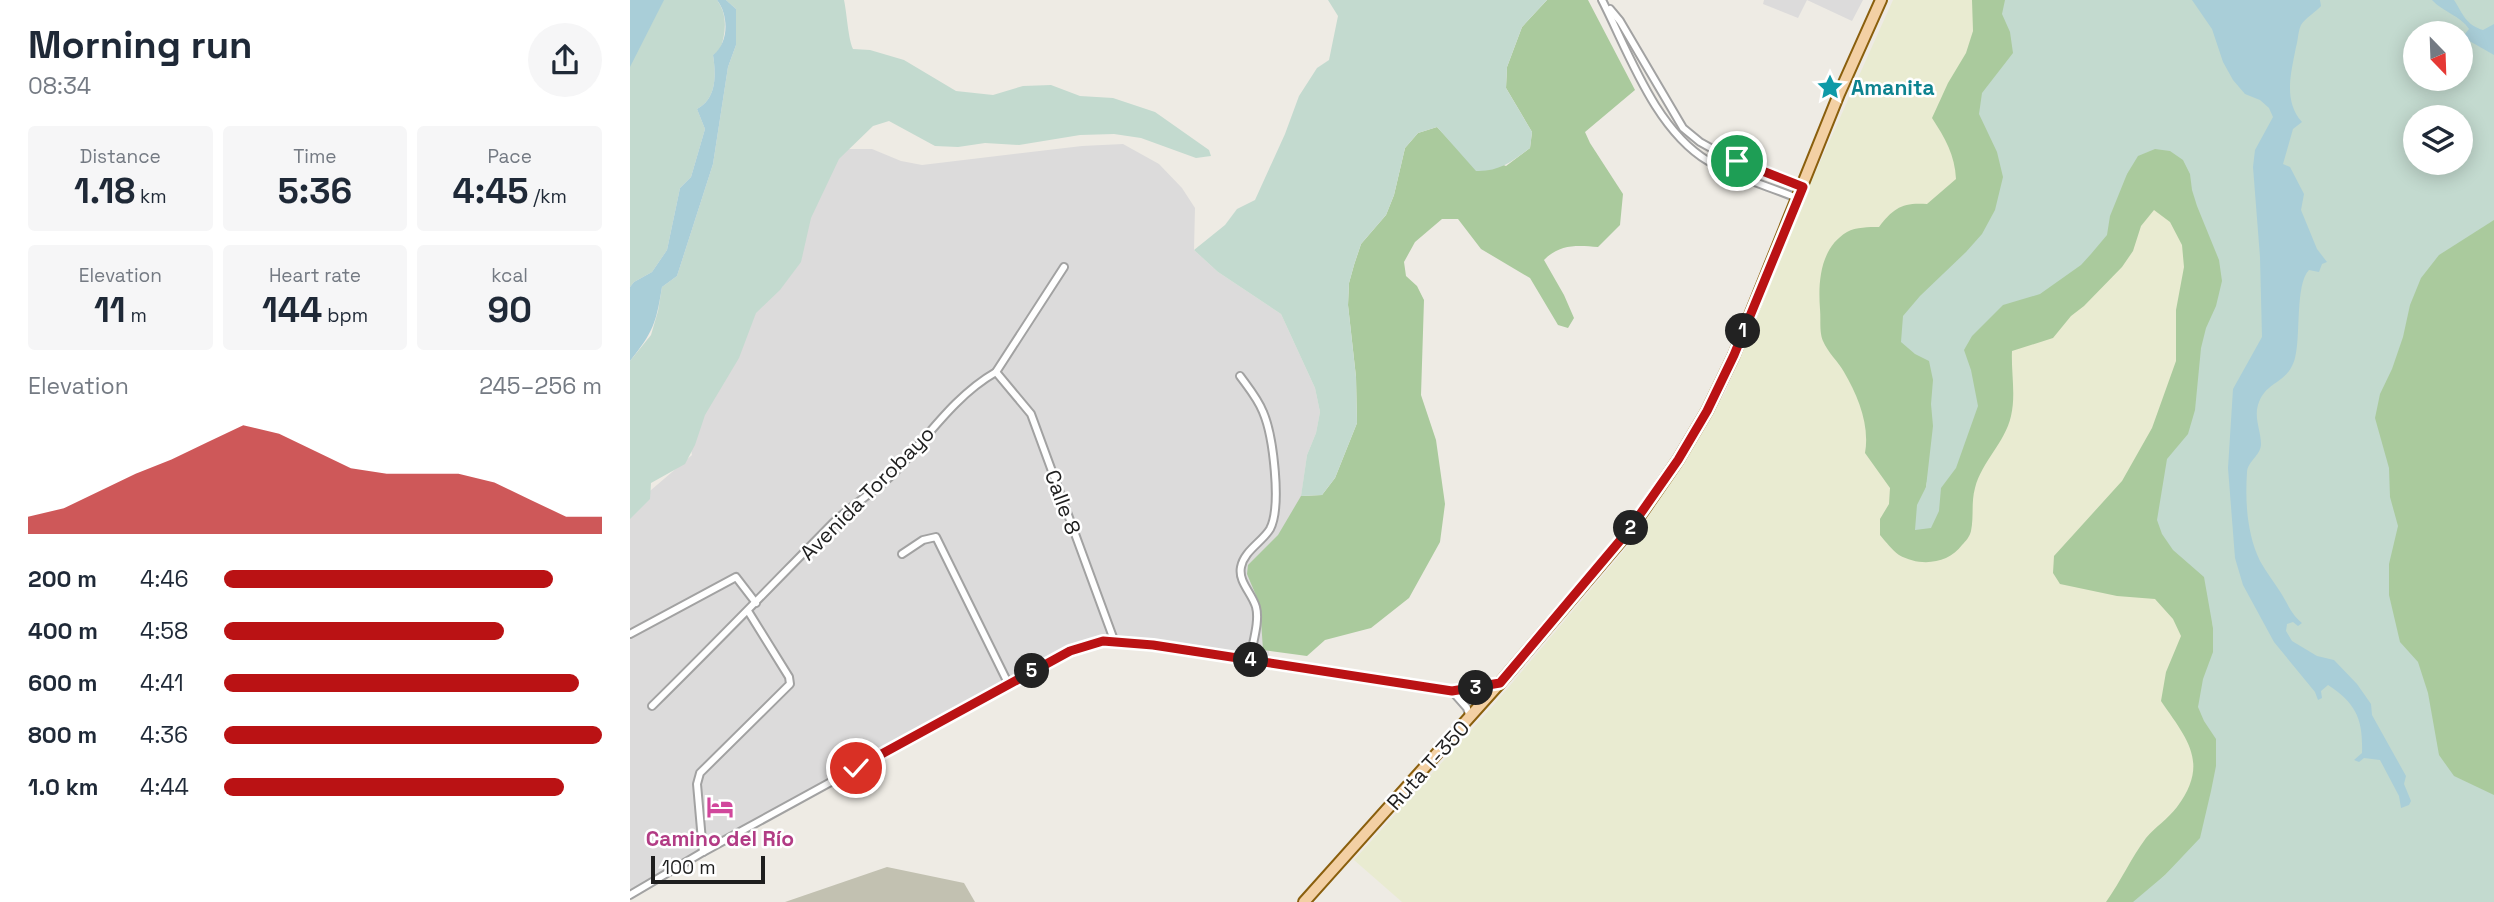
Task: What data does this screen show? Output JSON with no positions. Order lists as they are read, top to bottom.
{
  "streets": {
    "main road": ["Ruta T-350"],
    "street": ["Avenida Torobayo", "Calle 8"]
  },
  "crossings": [
    ["Avenida Torobayo", "Calle 8"]
  ],
  "places": {
    "place": ["Amanita"],
    "hotel": ["Camino del Río"]
  },
  "scale_bar": "100 m",
  "north": "bottom right",
  "page": {
    "heading": ["Morning run", "08:34"],
    "stats": [
      ["Distance", "1.18 km"],
      ["Time", "5:36"],
      ["Pace", "4:45 /km"],
      ["Elevation", "11 m"],
      ["Heart rate", "144 bpm"],
      ["kcal", "90"]
    ],
    "pins": [
      "1",
      "2",
      "4",
      "5",
      "3"
    ],
    "chart": ["Elevation", "245–256 m"],
    "list": [
      {
        "name": "200 m",
        "note": "4:46"
      },
      {
        "name": "400 m",
        "note": "4:58"
      },
      {
        "name": "600 m",
        "note": "4:41"
      },
      {
        "name": "800 m",
        "note": "4:36"
      },
      {
        "name": "1.0 km",
        "note": "4:44"
      }
    ],
    "scale": "100 m"
  }
}
